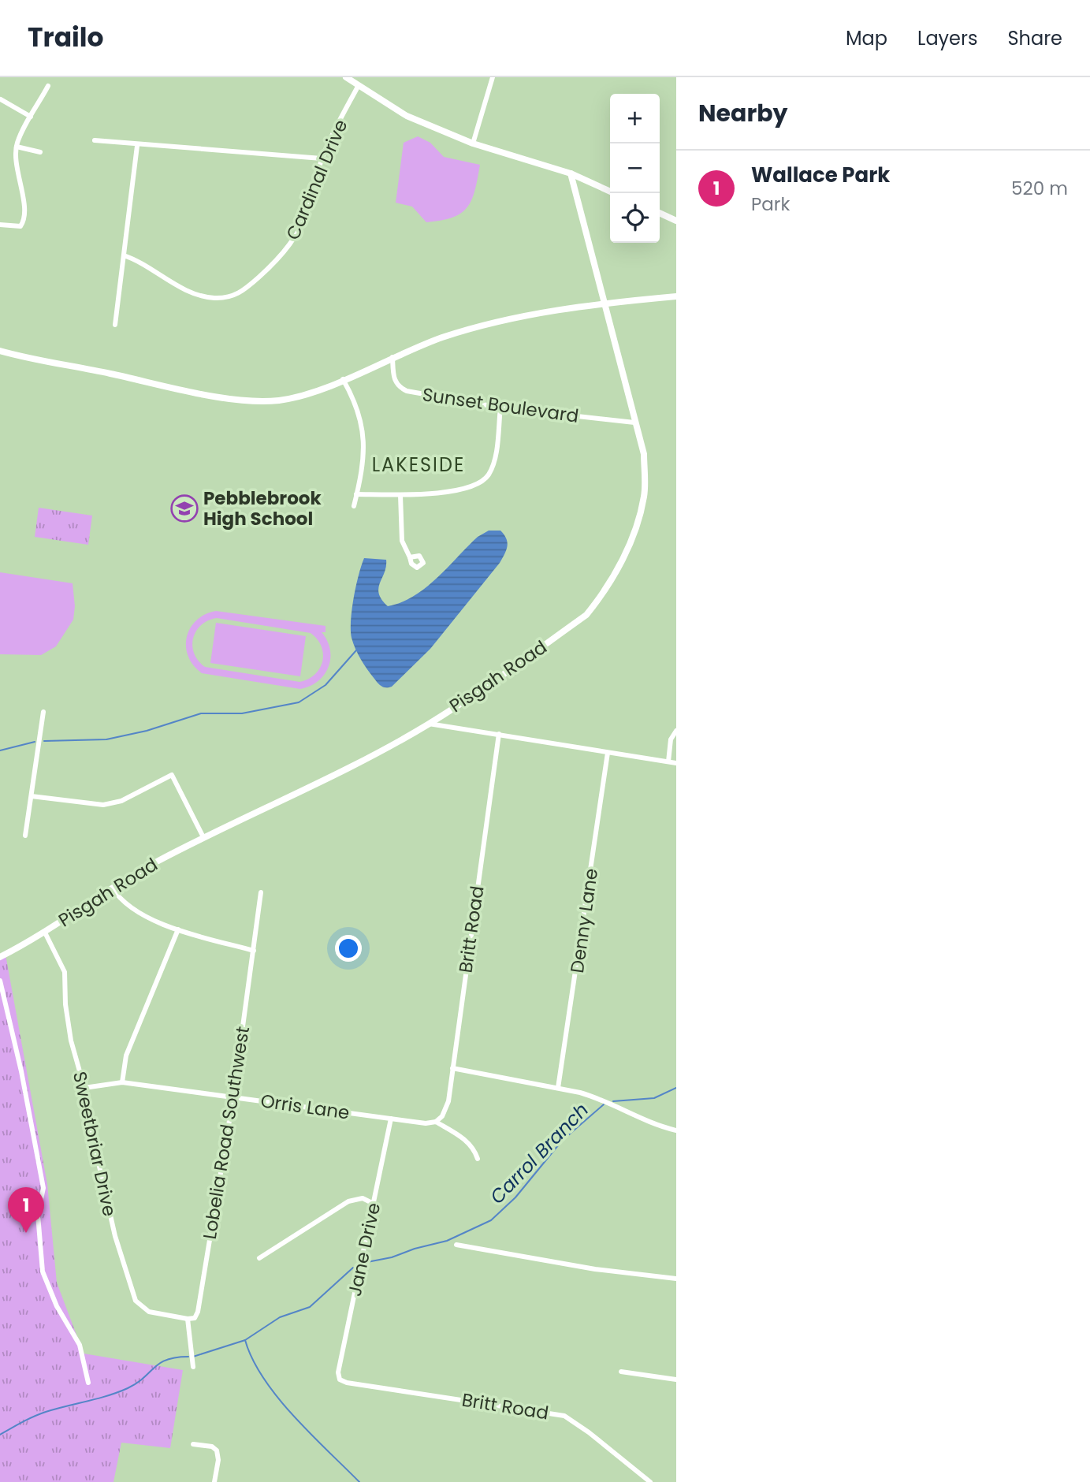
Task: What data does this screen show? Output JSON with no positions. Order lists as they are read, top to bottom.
{
  "streets": {
    "street": [
      "Cardinal Drive",
      "Sunset Boulevard",
      "Pisgah Road",
      "Denny Lane",
      "Britt Road",
      "Orris Lane",
      "Lobelia Road Southwest",
      "Sweetbriar Drive",
      "Jane Drive"
    ]
  },
  "crossings": [
    ["Sunset Boulevard", "Pisgah Road"],
    ["Pisgah Road", "Sweetbriar Drive"],
    ["Britt Road", "Orris Lane"],
    ["Britt Road", "Jane Drive"],
    ["Orris Lane", "Lobelia Road Southwest"],
    ["Orris Lane", "Sweetbriar Drive"],
    ["Orris Lane", "Jane Drive"],
    ["Lobelia Road Southwest", "Sweetbriar Drive"]
  ],
  "districts": ["LAKESIDE"],
  "water": ["Carrol Branch"],
  "places": {
    "school or university": ["Pebblebrook High School"]
  },
  "page": {
    "header": "Trailo",
    "nav": ["Map", "Layers", "Share"],
    "heading": "Nearby",
    "map_buttons": ["+", "−"],
    "list": [
      {
        "mark": "1",
        "name": "Wallace Park",
        "note": "Park",
        "value": "520 m"
      }
    ],
    "pins": "1"
  }
}
